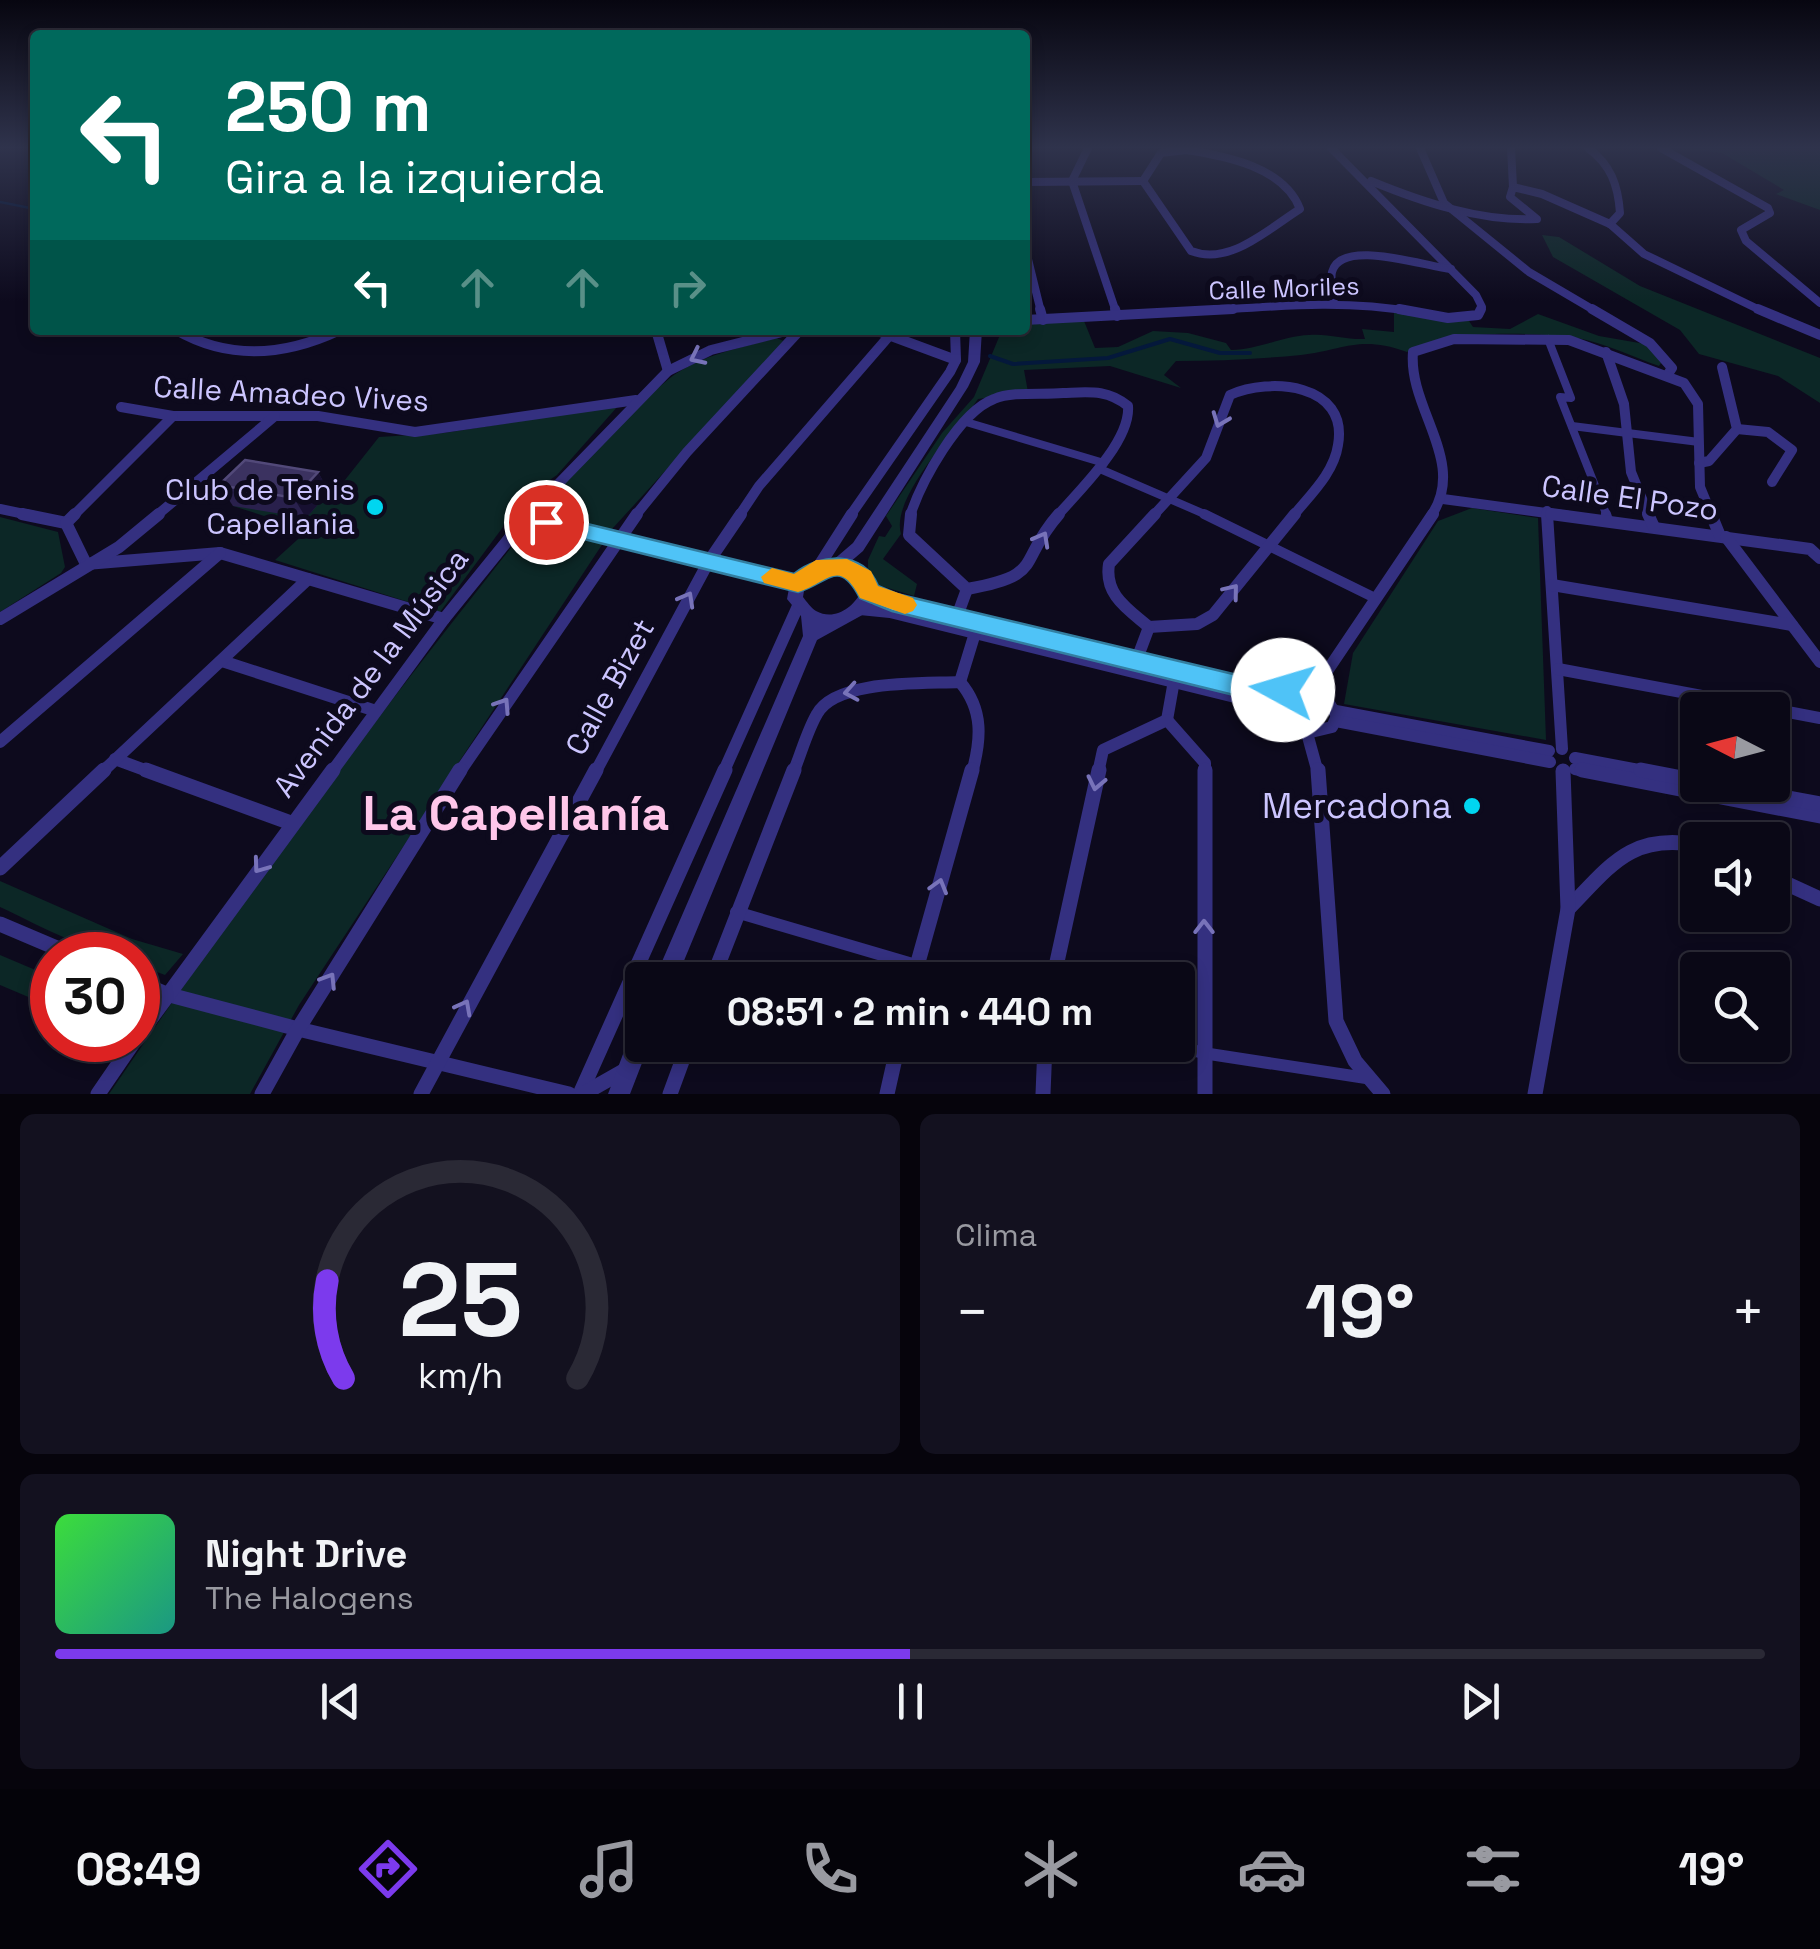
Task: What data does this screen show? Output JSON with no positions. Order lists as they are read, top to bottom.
{
  "streets": {
    "street": [
      "Calle Moriles",
      "Calle Amadeo Vives",
      "Calle El Pozo",
      "Avenida de la Música",
      "Calle Bizet"
    ]
  },
  "crossings": [
    ["Calle Amadeo Vives", "Avenida de la Música"]
  ],
  "one_way": ["Calle Bizet"],
  "districts": ["La Capellanía"],
  "places": ["Club de Tenis Capellania", "Mercadona"],
  "north": "left",
  "page": {
    "turn": ["250 m", "Gira a la izquierda"],
    "limit": "30",
    "trip": "08:51 · 2 min · 440 m",
    "tile": "Clima",
    "heat": ["−", "19°", "+"],
    "song": ["Night Drive", "The Halogens"],
    "tabs": ["08:49", "19°"],
    "gauge": ["25", "km/h"]
  }
}
